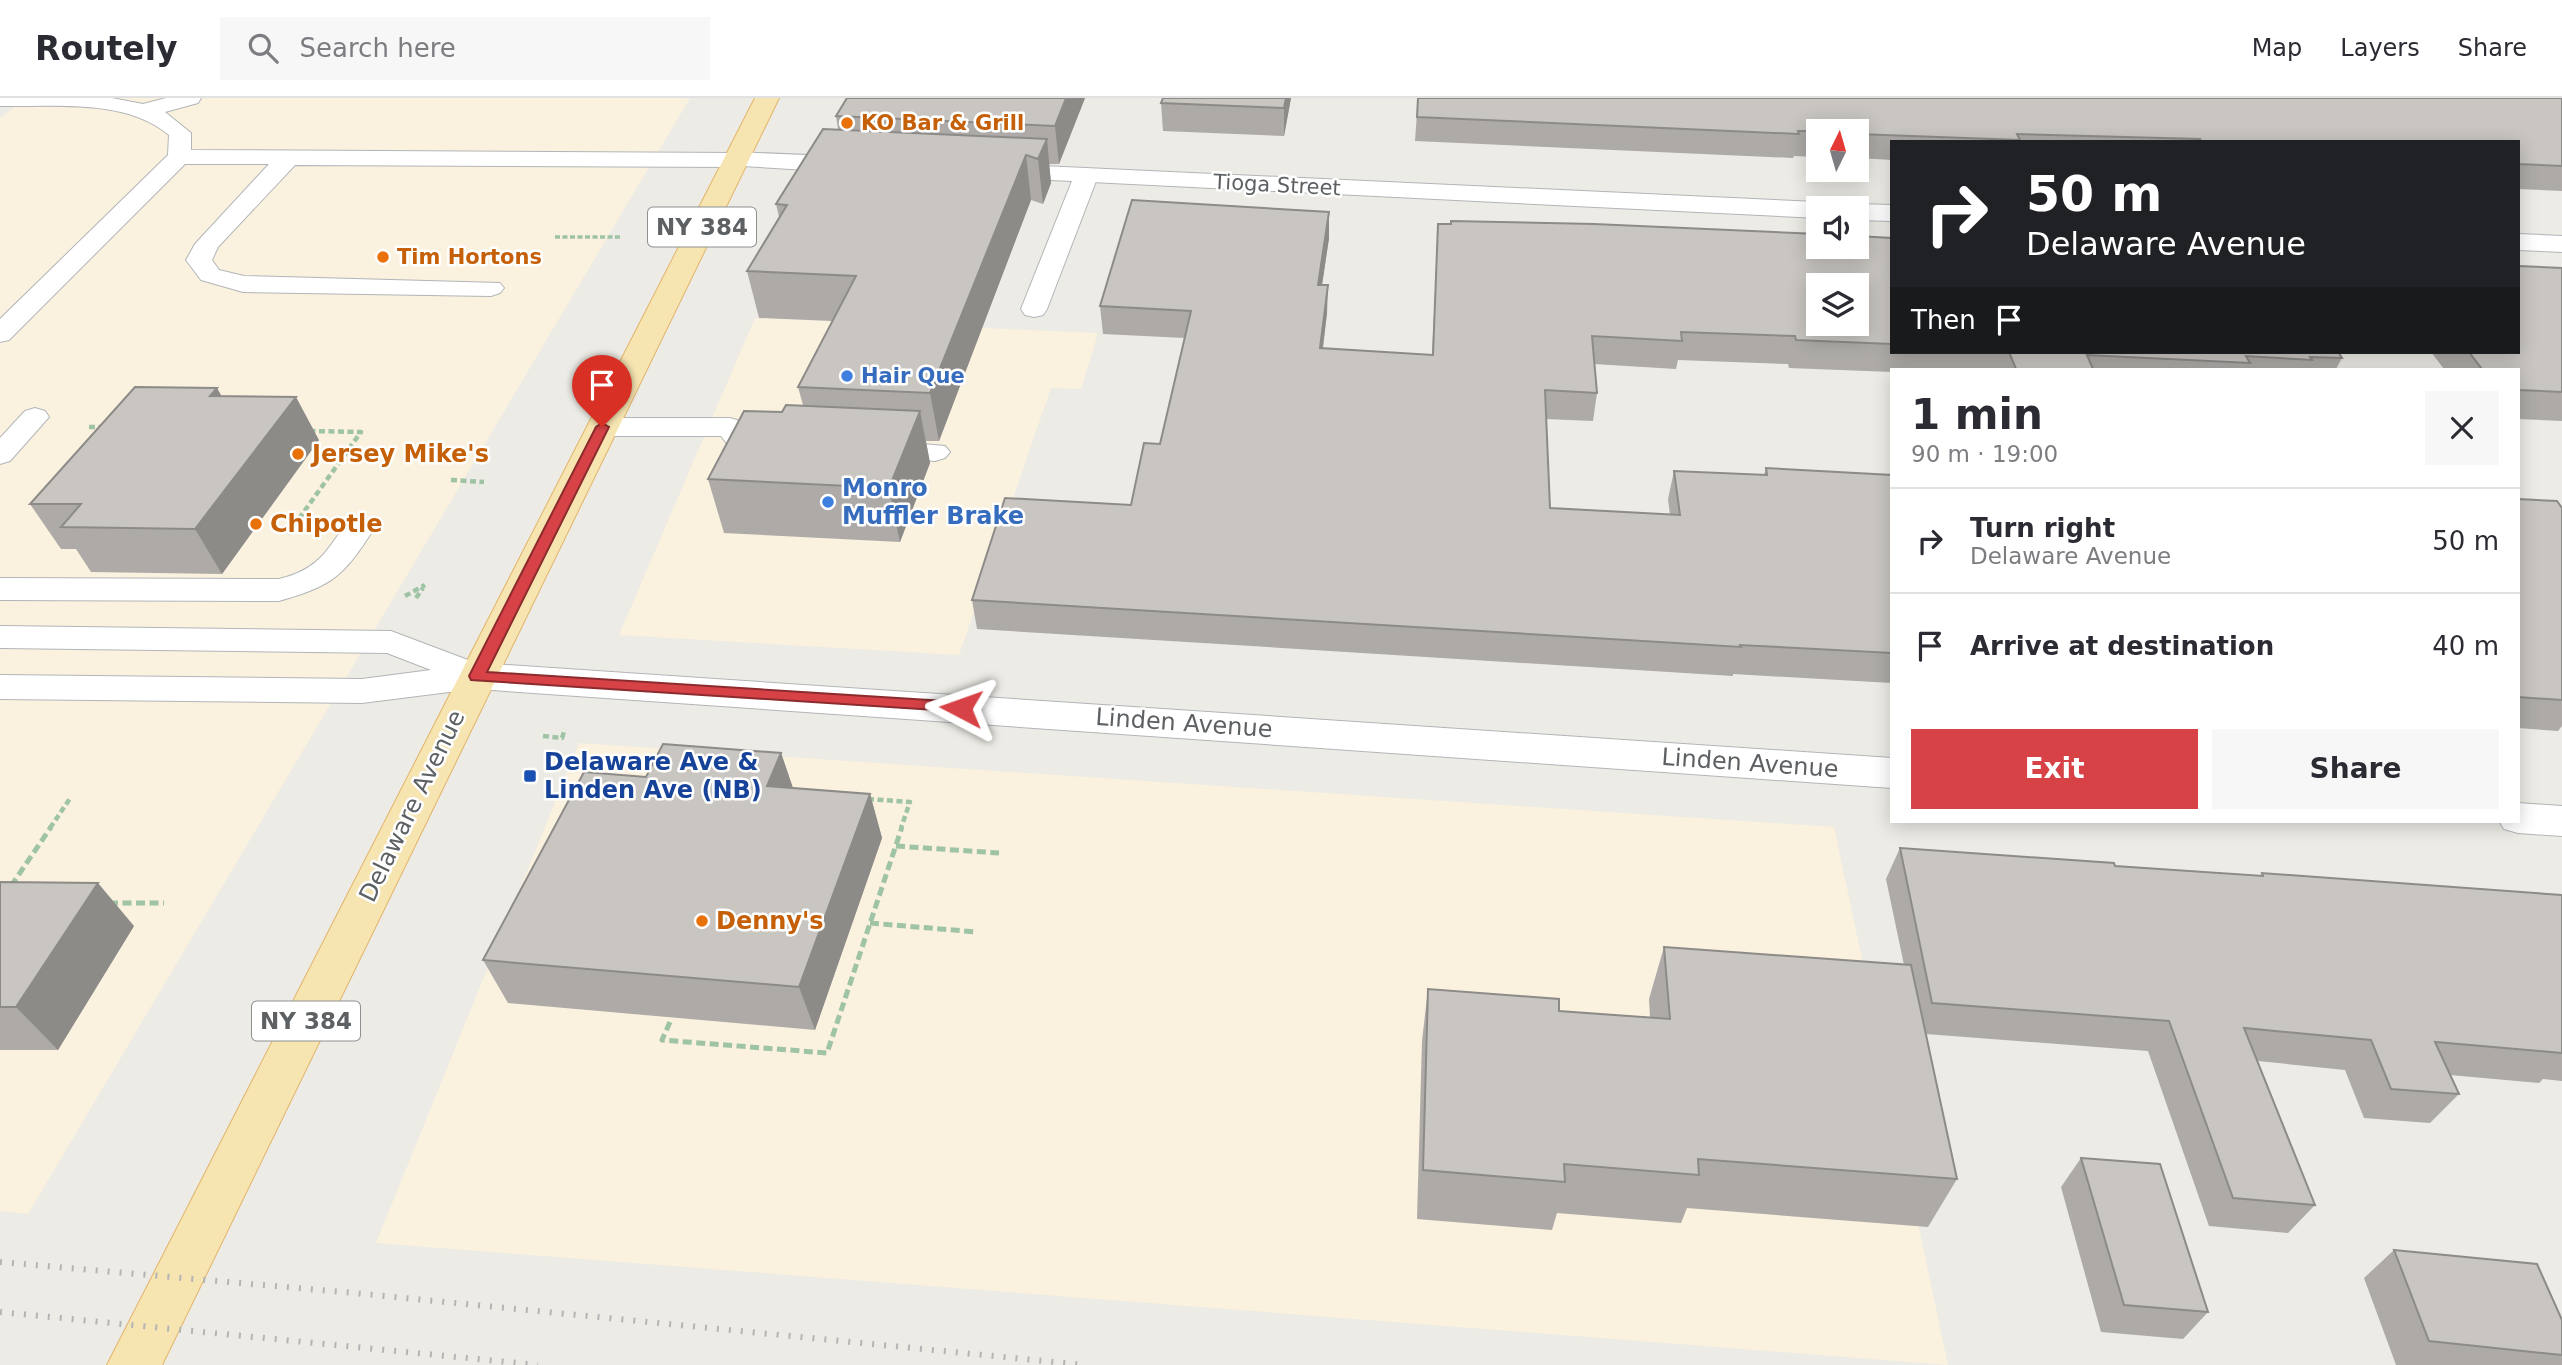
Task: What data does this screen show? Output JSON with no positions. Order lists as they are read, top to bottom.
{
  "streets": {
    "main road": ["NY 384", "Delaware Avenue"],
    "street": ["Tioga Street", "Linden Avenue"]
  },
  "crossings": [
    ["Linden Avenue", "Delaware Avenue"]
  ],
  "places": {
    "other": [
      "KO Bar & Grill",
      "Tim Hortons",
      "Hair Que",
      "Jersey Mike's",
      "Monro Muffler Brake",
      "Chipotle",
      "Denny's"
    ],
    "transit": ["Delaware Ave & Linden Ave (NB)"]
  },
  "north": "top",
  "page": {
    "header": "Routely",
    "search": "Search here",
    "nav": ["Map", "Layers", "Share"],
    "turn": ["50 m", "Delaware Avenue"],
    "then": "Then",
    "heading": ["1 min", "90 m · 19:00"],
    "list": [
      {
        "name": "Turn right",
        "note": "Delaware Avenue",
        "value": "50 m"
      },
      {
        "name": "Arrive at destination",
        "value": "40 m"
      }
    ],
    "buttons": ["Exit", "Share"]
  }
}
